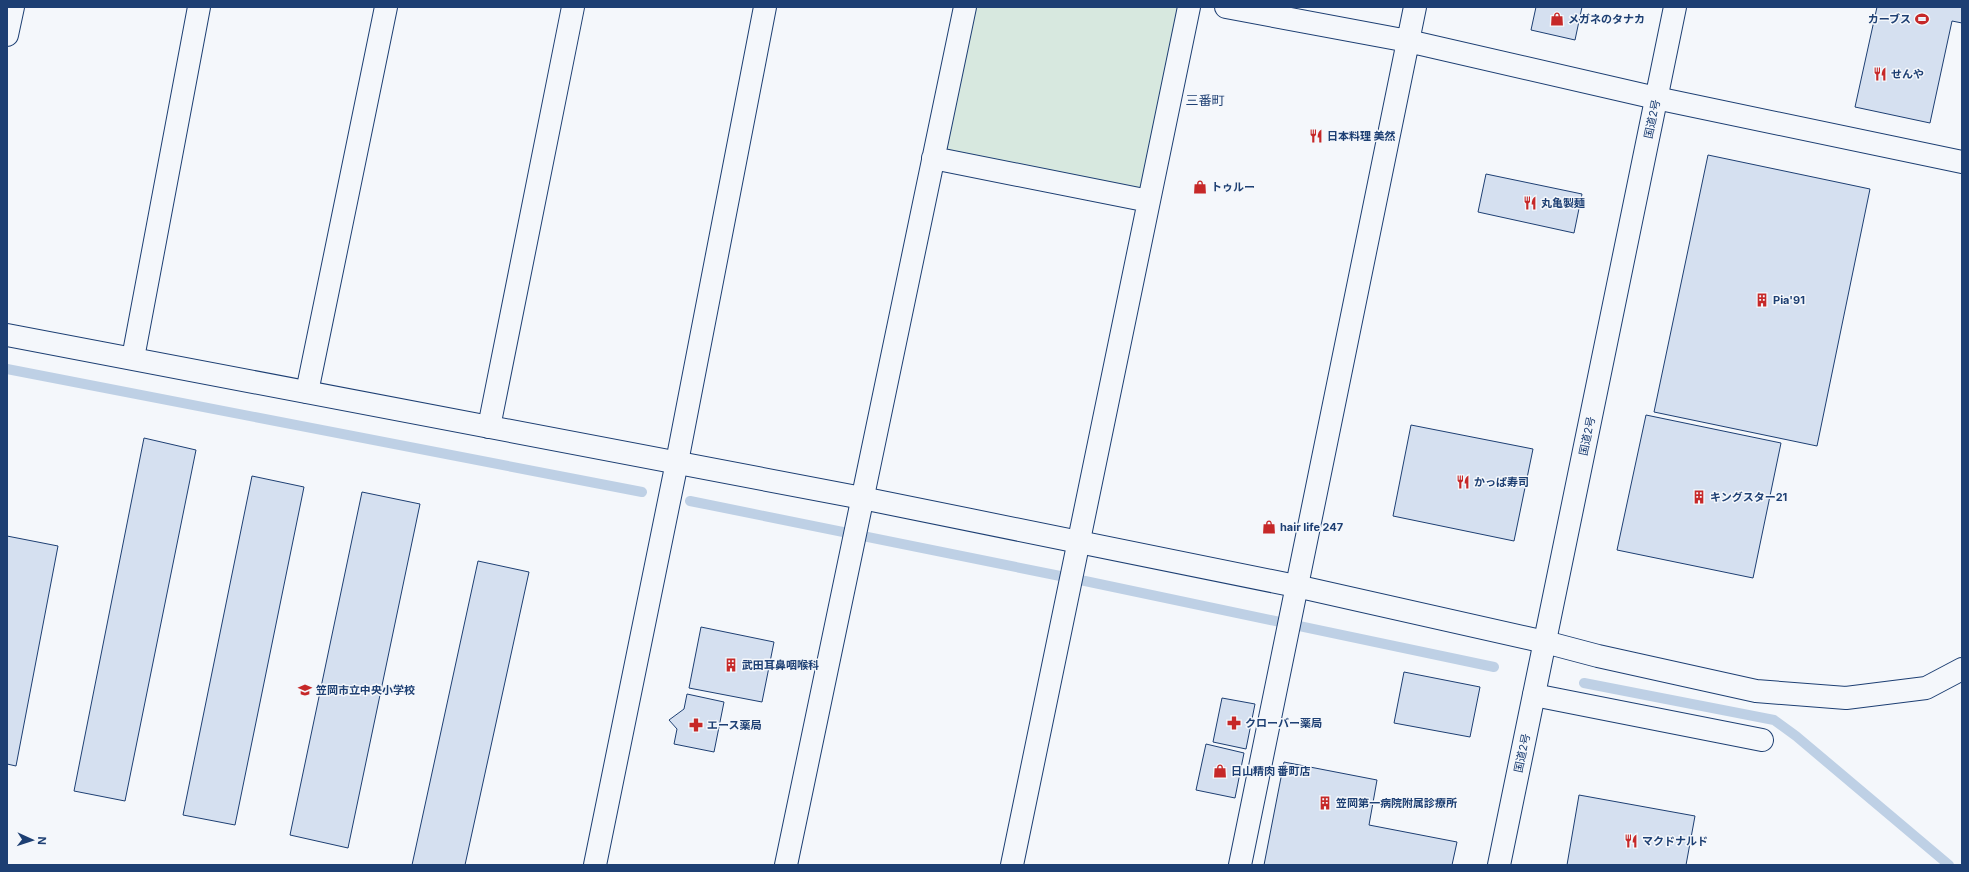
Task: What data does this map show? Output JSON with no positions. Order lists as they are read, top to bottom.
{
  "streets": {
    "main road": ["国道2号"]
  },
  "districts": ["三番町"],
  "places": {
    "shop": [
      "メガネのタナカ",
      "トゥルー",
      "hair life 247",
      "日山精肉 番町店"
    ],
    "sports": ["カーブス"],
    "restaurant": [
      "せんや",
      "日本料理 美然",
      "丸亀製麺",
      "かっぱ寿司",
      "マクドナルド"
    ],
    "building": [
      "Pia'91",
      "キングスター21",
      "武田耳鼻咽喉科",
      "笠岡第一病院附属診療所"
    ],
    "school or university": ["笠岡市立中央小学校"],
    "pharmacy": ["クローバー薬局", "エース薬局"]
  },
  "north": "right"
}
